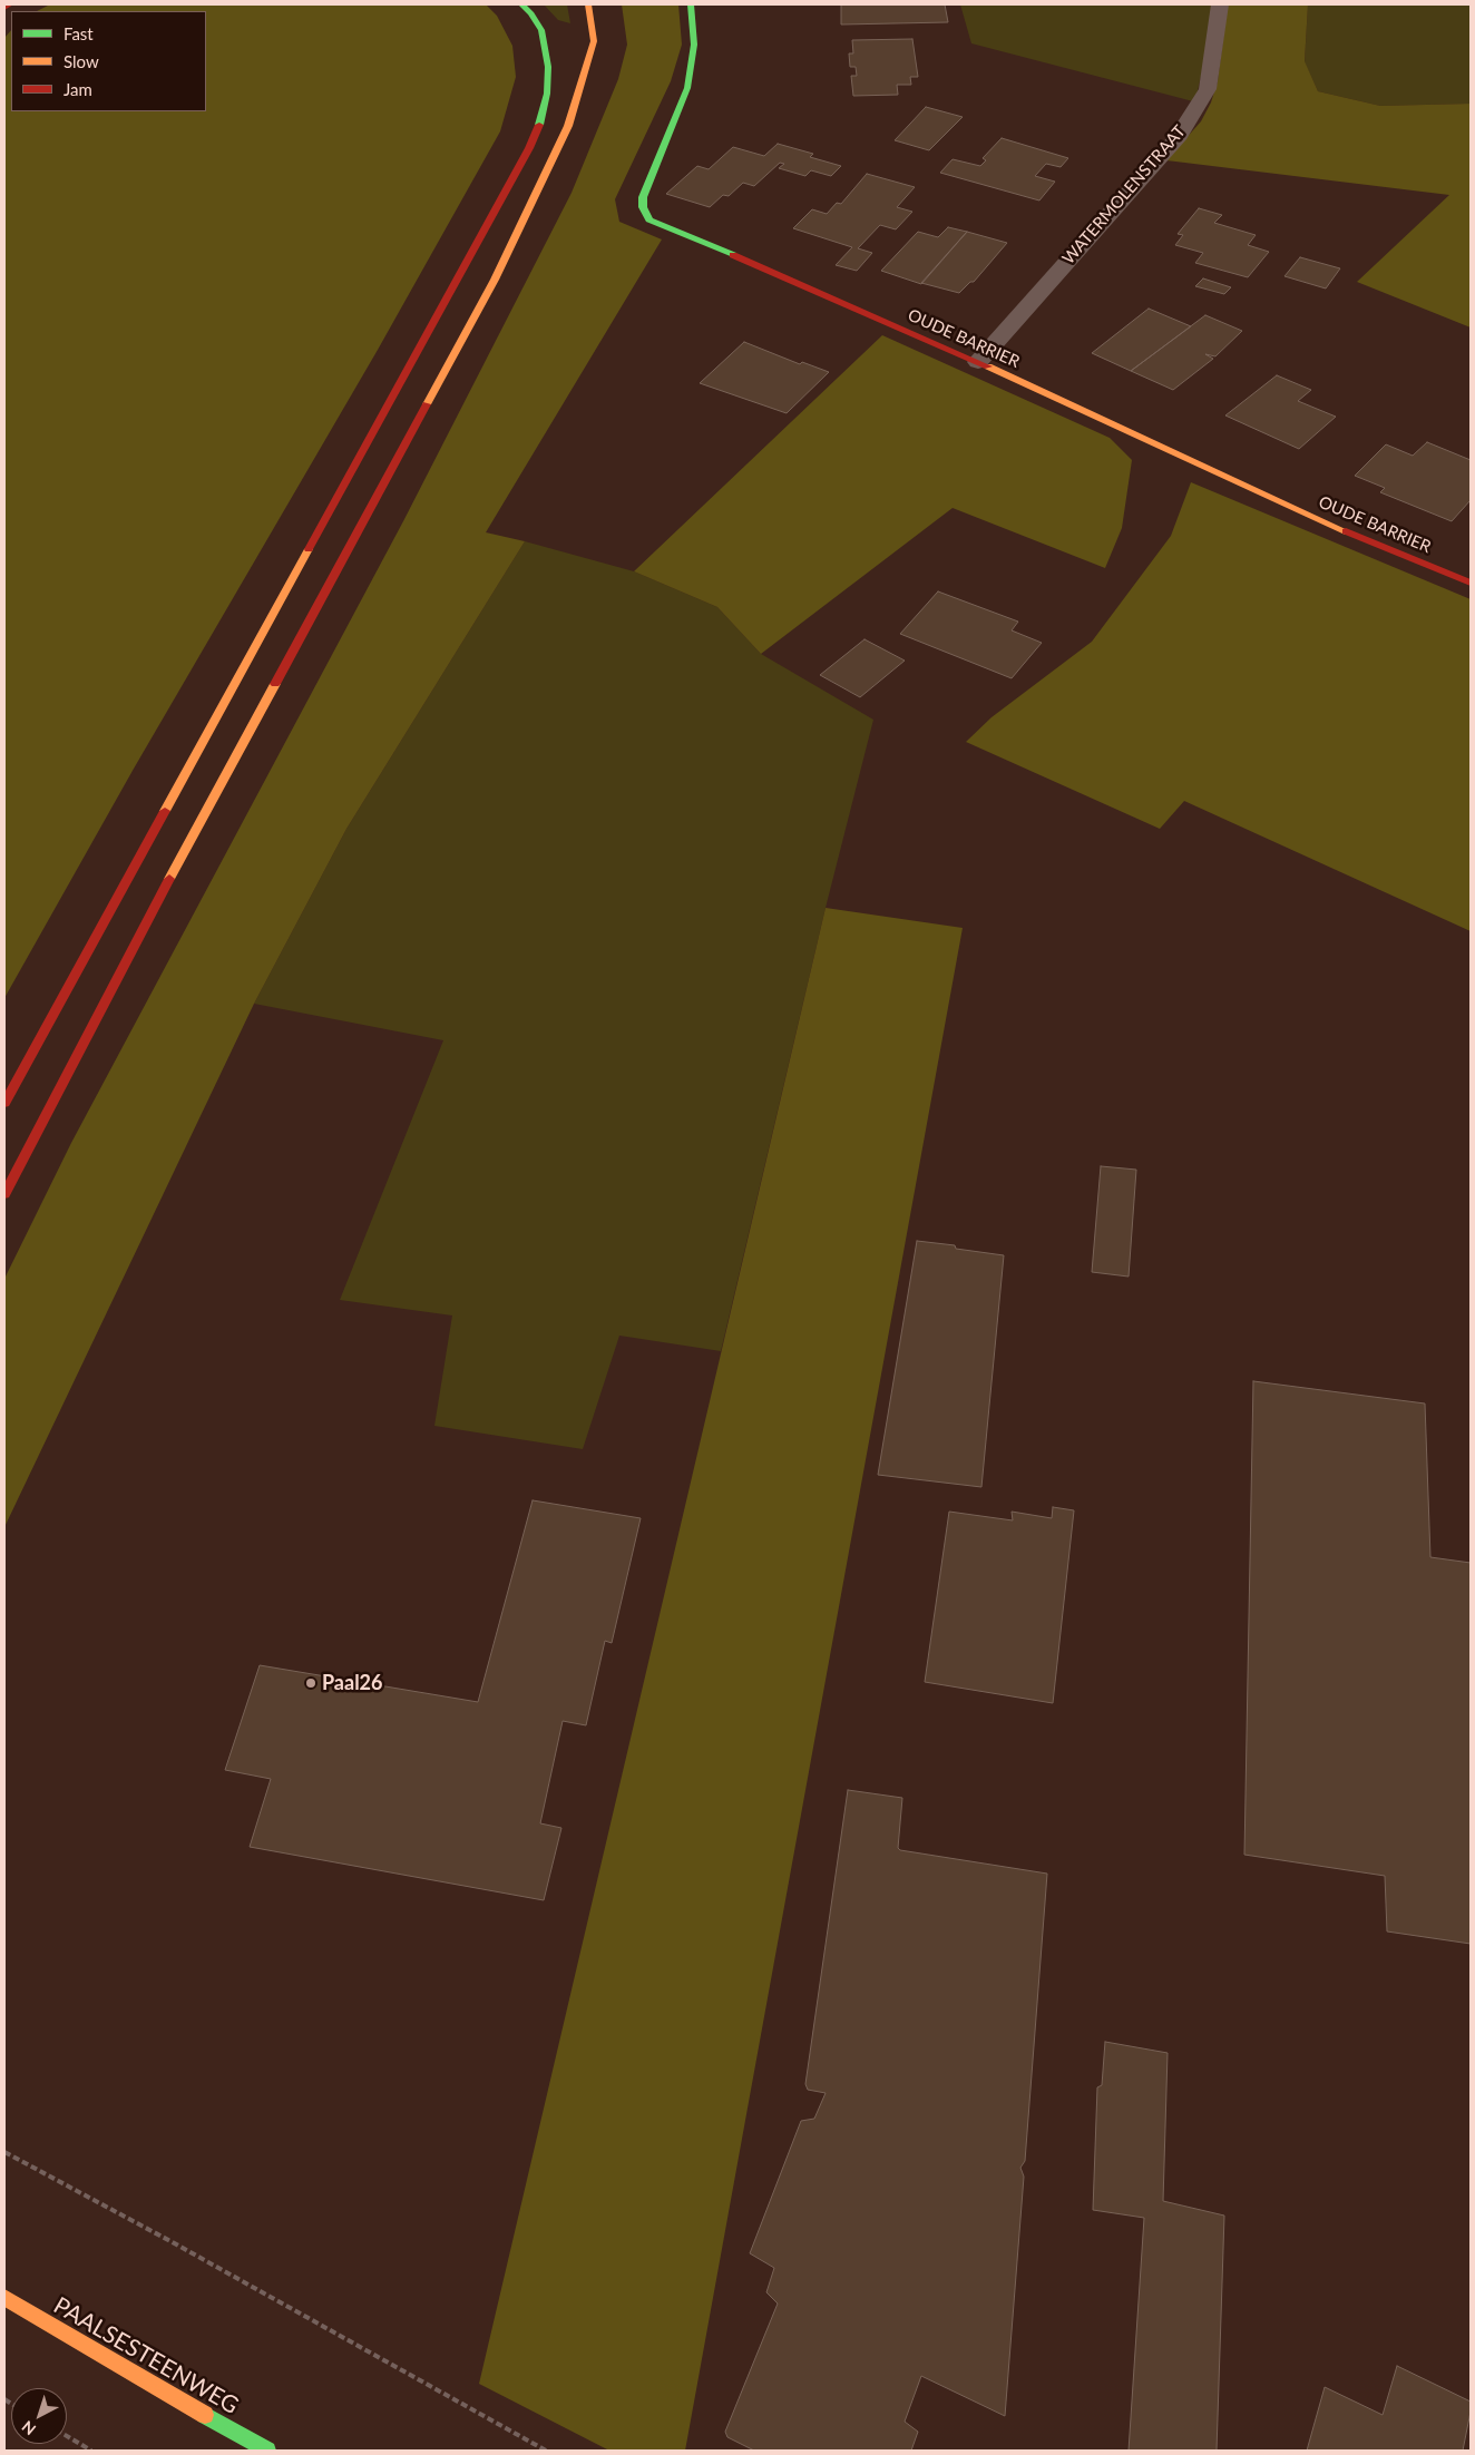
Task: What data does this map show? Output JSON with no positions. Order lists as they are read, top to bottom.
{
  "streets": {
    "main road": ["OUDE BARRIER", "PAALSESTEENWEG"],
    "street": ["WATERMOLENSTRAAT"]
  },
  "crossings": [
    ["WATERMOLENSTRAAT", "OUDE BARRIER"]
  ],
  "places": ["Paal26"],
  "legend": ["Fast", "Slow", "Jam"],
  "north": "bottom left"
}
